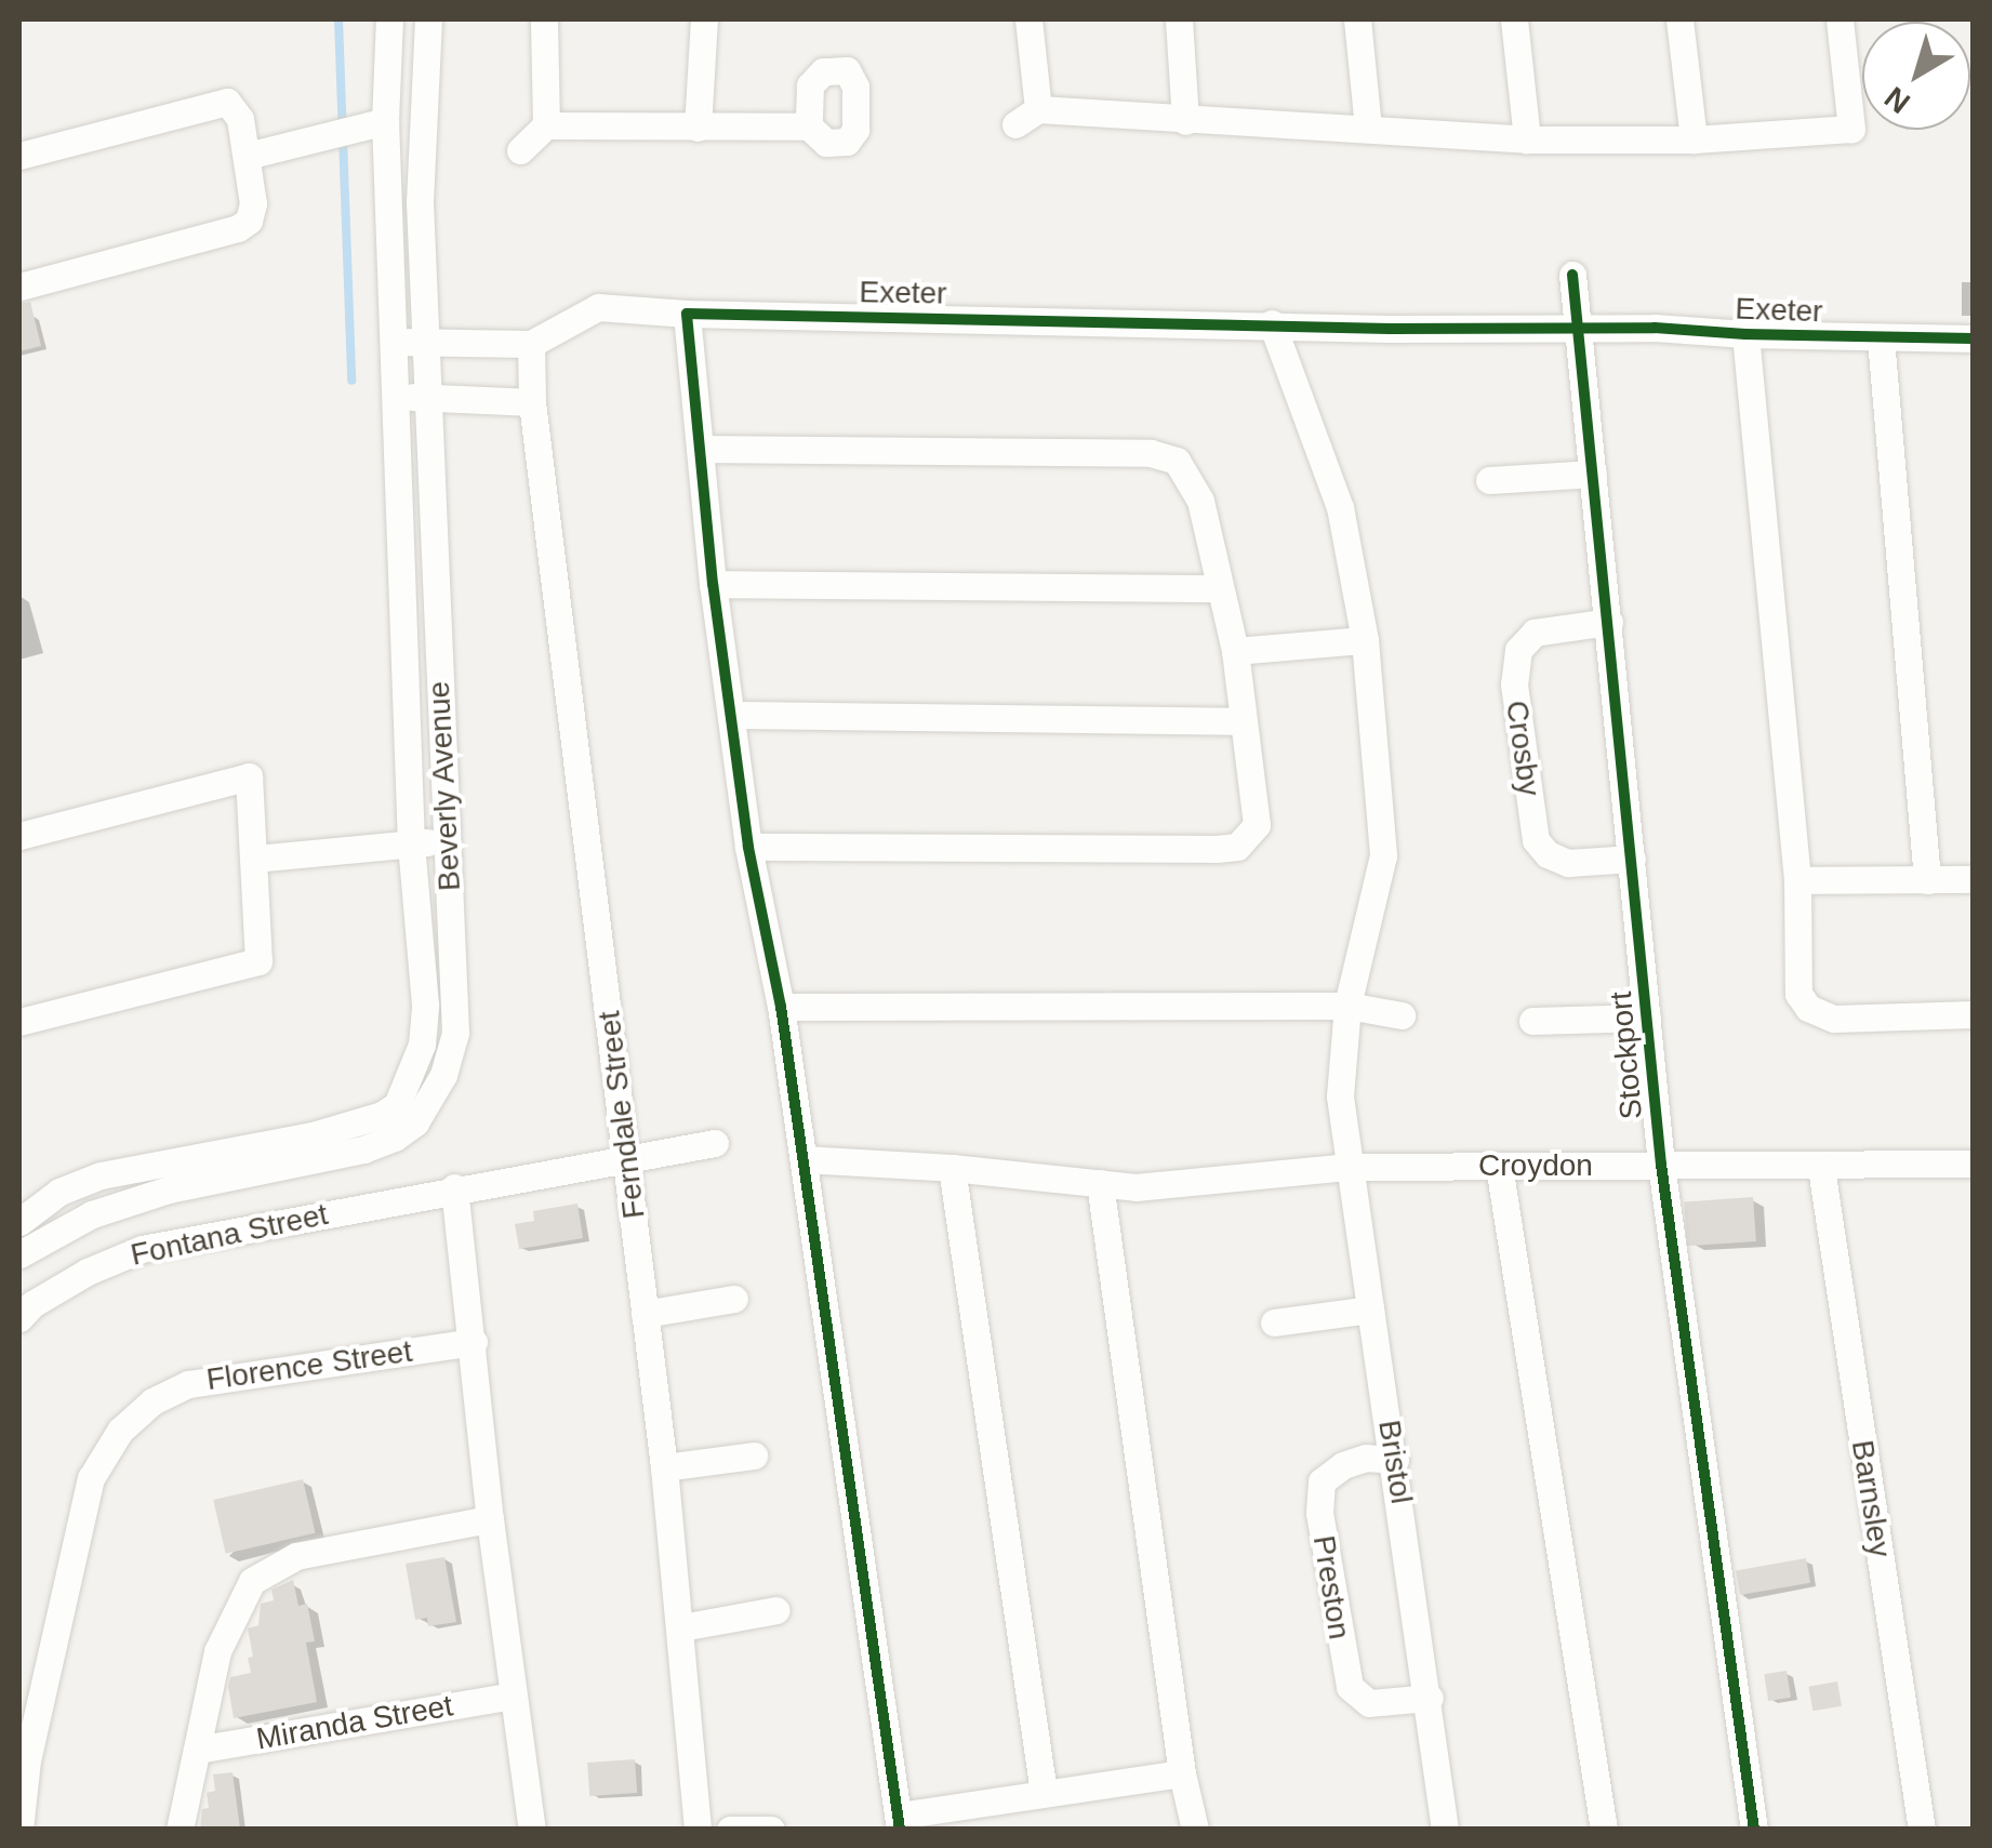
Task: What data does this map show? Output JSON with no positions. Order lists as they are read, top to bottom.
{
  "streets": {
    "street": [
      "Exeter",
      "Crosby",
      "Beverly Avenue",
      "Stockport",
      "Ferndale Street",
      "Croydon",
      "Fontana Street",
      "Florence Street",
      "Bristol",
      "Barnsley",
      "Preston",
      "Miranda Street"
    ]
  },
  "crossings": [
    ["Exeter", "Stockport"],
    ["Exeter", "Ferndale Street"],
    ["Exeter", "Bristol"],
    ["Crosby", "Stockport"],
    ["Stockport", "Croydon"],
    ["Ferndale Street", "Fontana Street"],
    ["Croydon", "Bristol"],
    ["Croydon", "Barnsley"],
    ["Bristol", "Preston"]
  ],
  "north": "bottom left"
}
